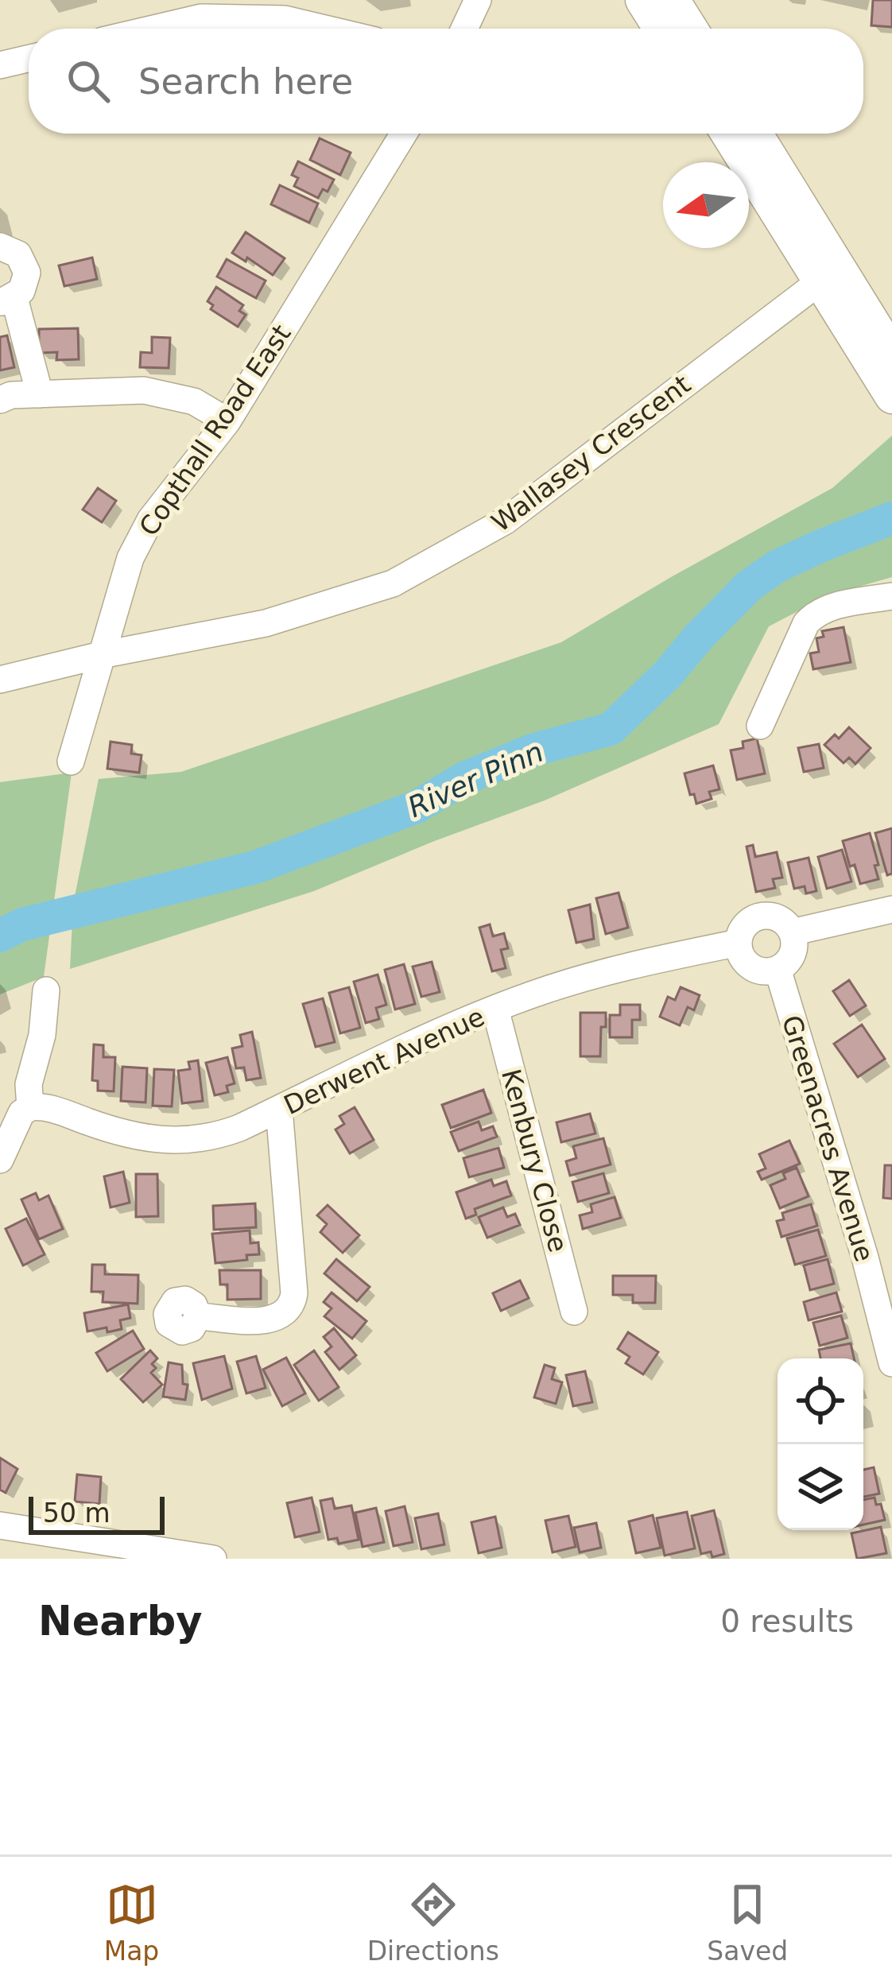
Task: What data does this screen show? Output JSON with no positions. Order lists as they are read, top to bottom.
{
  "streets": {
    "street": [
      "Copthall Road East",
      "Wallasey Crescent",
      "Derwent Avenue",
      "Greenacres Avenue",
      "Kenbury Close"
    ]
  },
  "crossings": [
    ["Copthall Road East", "Wallasey Crescent"],
    ["Derwent Avenue", "Greenacres Avenue"],
    ["Derwent Avenue", "Kenbury Close"]
  ],
  "water": ["River Pinn"],
  "scale_bar": "50 m",
  "north": "left",
  "page": {
    "search": "Search here",
    "scale": "50 m",
    "heading": ["Nearby", "0 results"],
    "nav": ["Map", "Directions", "Saved"]
  }
}
